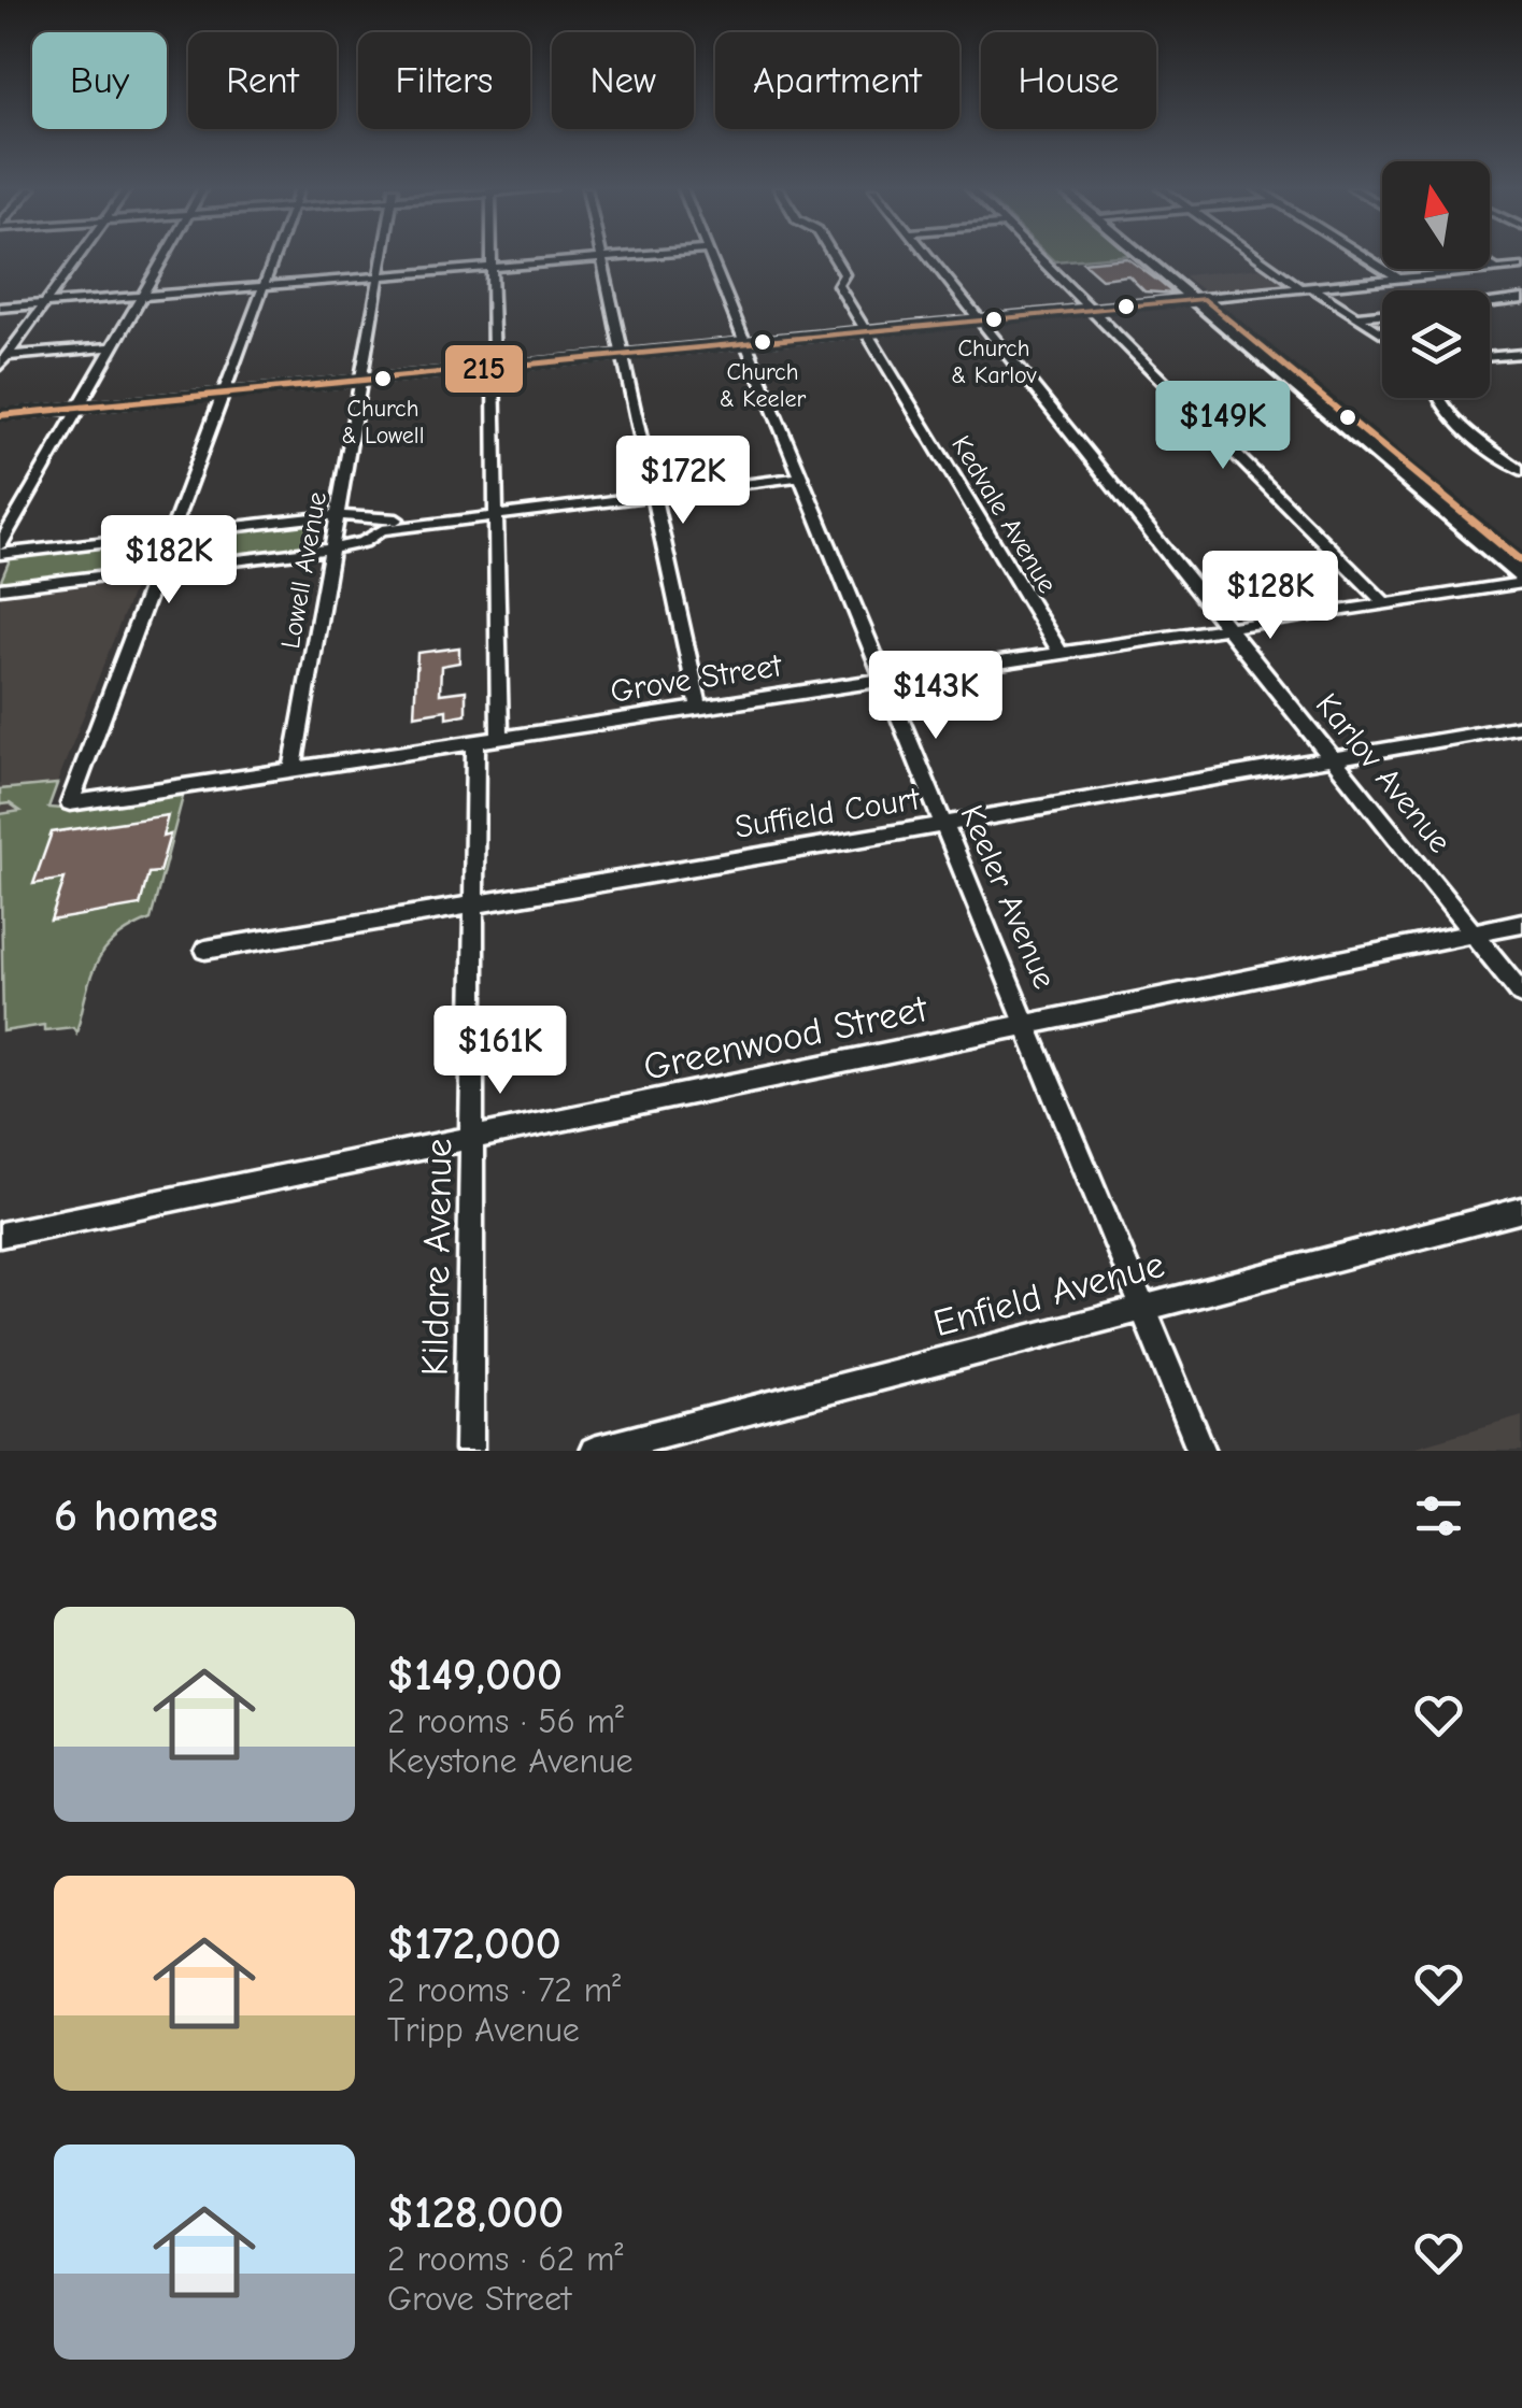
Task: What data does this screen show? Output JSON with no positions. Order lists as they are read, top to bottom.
{
  "streets": {
    "street": [
      "Kedvale Avenue",
      "Lowell Avenue",
      "Grove Street",
      "Karlov Avenue",
      "Suffield Court",
      "Keeler Avenue",
      "Greenwood Street",
      "Kildare Avenue",
      "Enfield Avenue"
    ]
  },
  "crossings": [
    ["Kedvale Avenue", "Grove Street"],
    ["Lowell Avenue", "Grove Street"],
    ["Grove Street", "Karlov Avenue"],
    ["Grove Street", "Keeler Avenue"],
    ["Grove Street", "Kildare Avenue"],
    ["Karlov Avenue", "Suffield Court"],
    ["Karlov Avenue", "Greenwood Street"],
    ["Suffield Court", "Keeler Avenue"],
    ["Suffield Court", "Kildare Avenue"],
    ["Keeler Avenue", "Greenwood Street"],
    ["Keeler Avenue", "Enfield Avenue"],
    ["Greenwood Street", "Kildare Avenue"]
  ],
  "places": ["Church & Karlov", "Church & Keeler", "Church & Lowell"],
  "lines": ["transit line 215"],
  "north": "top",
  "page": {
    "chip": [
      "Buy",
      "Rent",
      "Filters",
      "New",
      "Apartment",
      "House"
    ],
    "price": [
      "$149K",
      "$172K",
      "$182K",
      "$128K",
      "$143K",
      "$161K"
    ],
    "heading": "6 homes",
    "list": [
      {
        "name": "$149,000",
        "note": "2 rooms · 56 m² · Keystone Avenue"
      },
      {
        "name": "$172,000",
        "note": "2 rooms · 72 m² · Tripp Avenue"
      },
      {
        "name": "$128,000",
        "note": "2 rooms · 62 m² · Grove Street"
      }
    ]
  }
}
